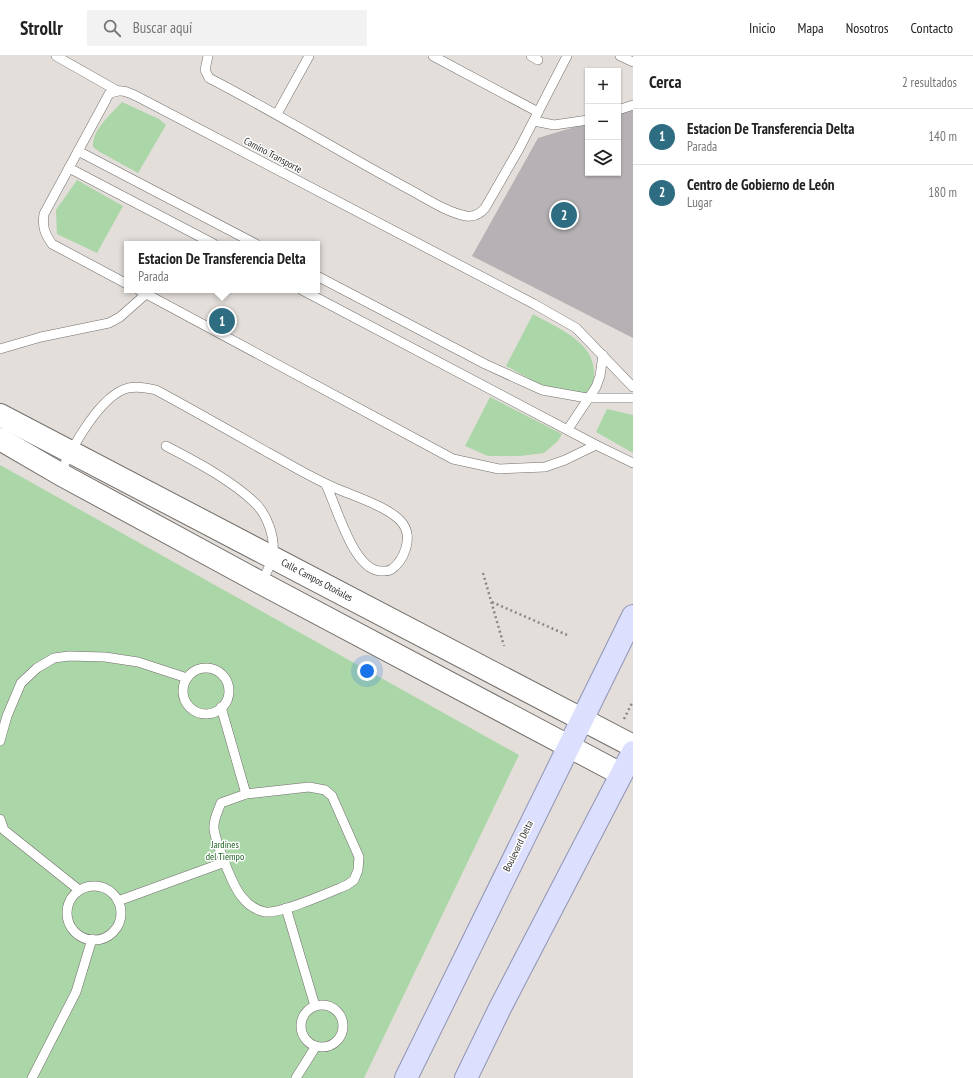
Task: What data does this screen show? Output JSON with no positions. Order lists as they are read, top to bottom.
{
  "streets": {
    "main road": ["Boulevard Delta"],
    "street": ["Calle Campos Otoñales"],
    "lane": ["Camino Transporte"]
  },
  "crossings": [
    ["Calle Campos Otoñales", "Boulevard Delta"]
  ],
  "parks": ["Jardines del Tiempo"],
  "page": {
    "header": "Strollr",
    "search": "Buscar aquí",
    "nav": [
      "Inicio",
      "Mapa",
      "Nosotros",
      "Contacto"
    ],
    "heading": ["Cerca", "2 resultados"],
    "map_buttons": ["+", "−"],
    "list": [
      {
        "mark": "1",
        "name": "Estacion De Transferencia Delta",
        "note": "Parada",
        "value": "140 m"
      },
      {
        "mark": "2",
        "name": "Centro de Gobierno de León",
        "note": "Lugar",
        "value": "180 m"
      }
    ],
    "pins": ["2", "1"],
    "popup": ["Estacion De Transferencia Delta", "Parada"]
  }
}
